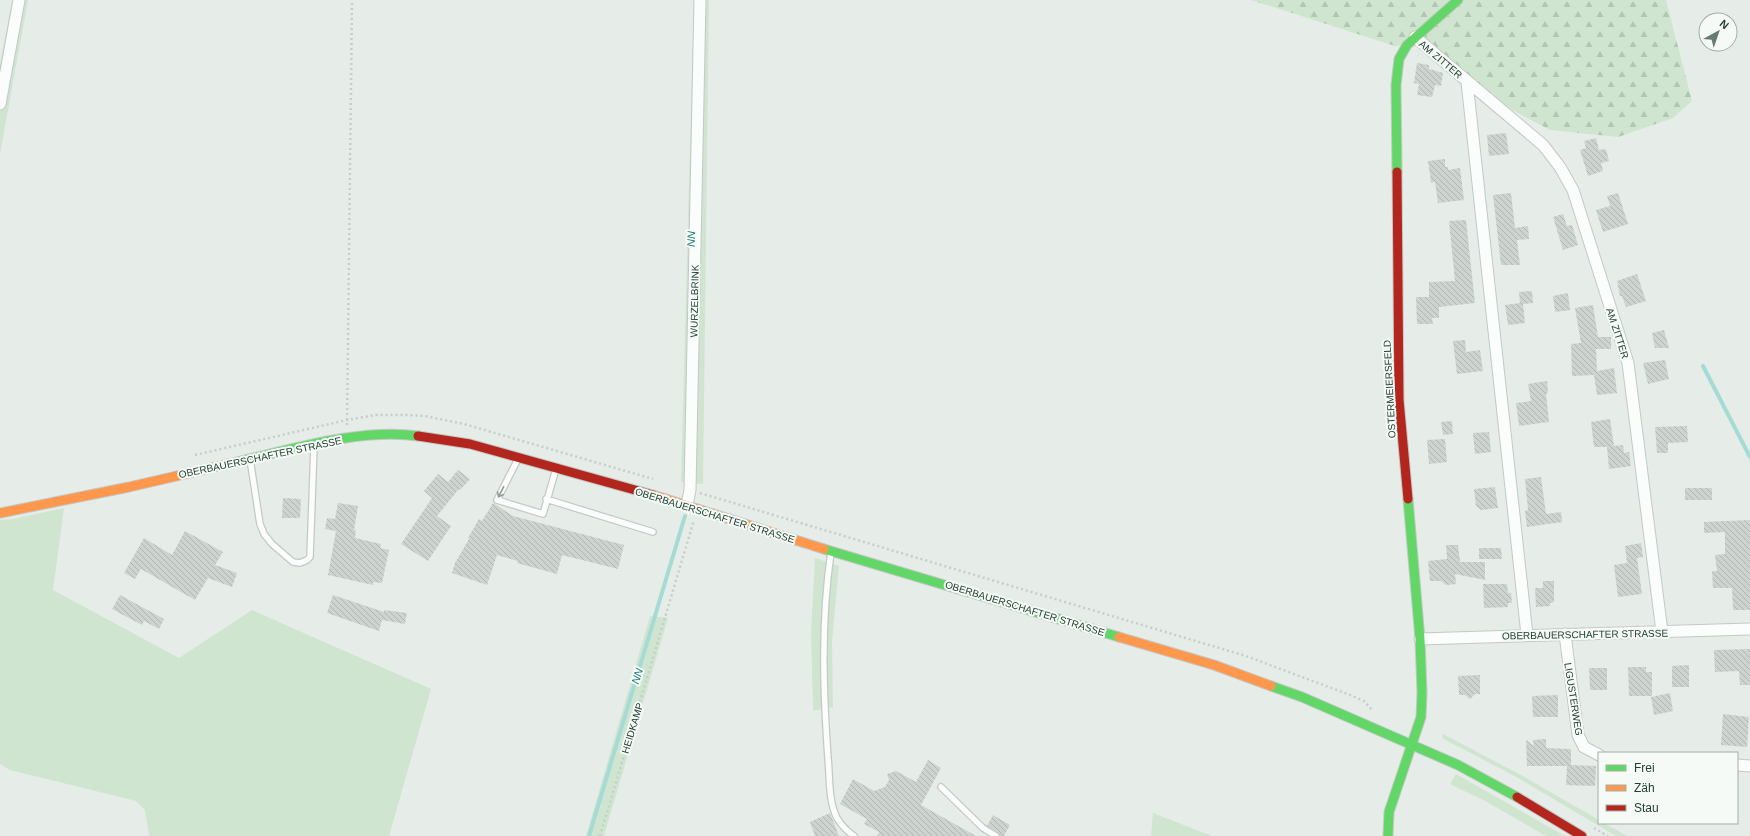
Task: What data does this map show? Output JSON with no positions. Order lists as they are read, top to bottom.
{
  "streets": {
    "main road": ["OSTERMEIERSFELD", "OBERBAUERSCHAFTER STRASSE"],
    "street": ["AM ZITTER", "WURZELBRINK", "LIGUSTERWEG"],
    "path": ["HEIDKAMP"]
  },
  "crossings": [
    ["AM ZITTER", "OSTERMEIERSFELD"],
    ["AM ZITTER", "OBERBAUERSCHAFTER STRASSE"],
    ["WURZELBRINK", "OBERBAUERSCHAFTER STRASSE"],
    ["WURZELBRINK", "HEIDKAMP"],
    ["OSTERMEIERSFELD", "OBERBAUERSCHAFTER STRASSE"],
    ["OBERBAUERSCHAFTER STRASSE", "LIGUSTERWEG"],
    ["OBERBAUERSCHAFTER STRASSE", "HEIDKAMP"]
  ],
  "water": ["NN"],
  "legend": ["Frei", "Zäh", "Stau"],
  "north": "top right"
}
